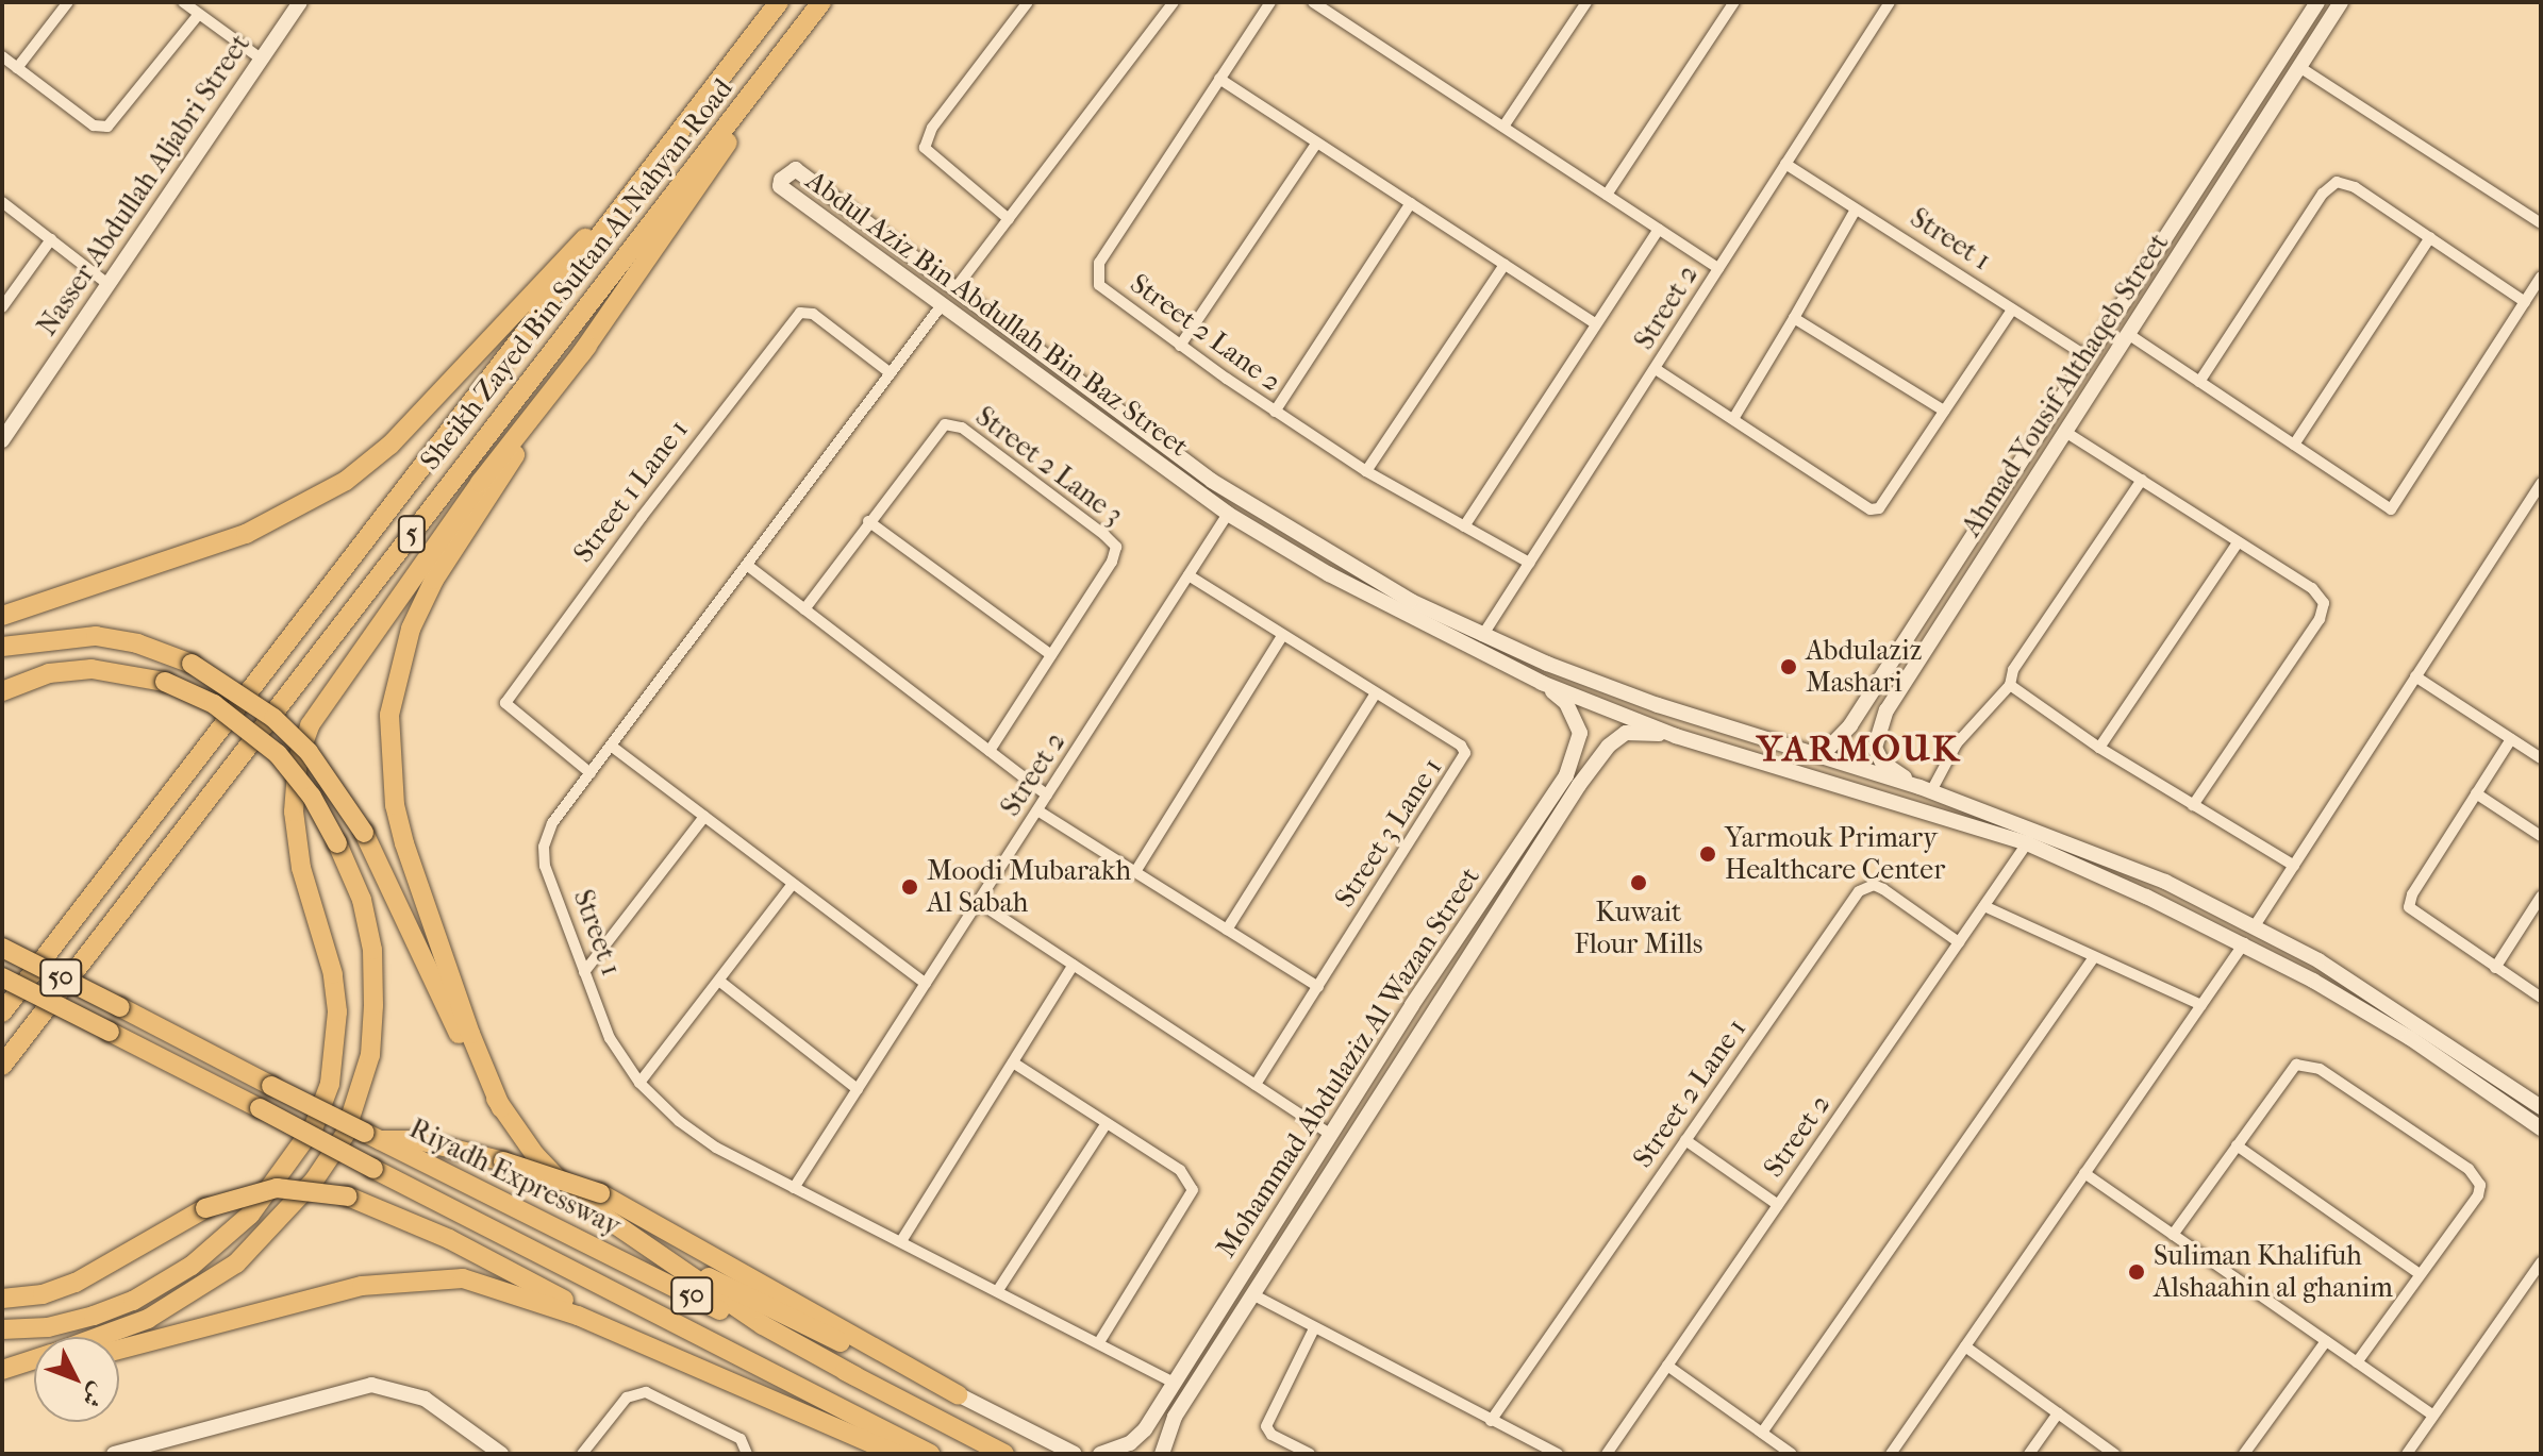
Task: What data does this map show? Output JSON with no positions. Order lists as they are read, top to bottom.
{
  "streets": {
    "highway": [
      "Sheikh Zayed Bin Sultan Al Nahyan Road",
      "5",
      "50",
      "Riyadh Expressway"
    ],
    "street": [
      "Nasser Abdullah Aljabri Street",
      "Street 1",
      "Street 2",
      "Abdul Aziz Bin Abdullah Bin Baz Street",
      "Street 2 Lane 2",
      "Ahmad Yousif Althaqeb Street",
      "Street 2 Lane 3",
      "Street 1 Lane 1",
      "Street 3 Lane 1",
      "Mohammad Abdulaziz Al Wazan Street",
      "Street 2 Lane 1"
    ]
  },
  "crossings": [
    ["Street 1", "Street 2"],
    ["Street 1", "Abdul Aziz Bin Abdullah Bin Baz Street"],
    ["Street 1", "Ahmad Yousif Althaqeb Street"],
    ["Street 1", "Street 1 Lane 1"],
    ["Street 1", "Mohammad Abdulaziz Al Wazan Street"],
    ["Street 2", "Abdul Aziz Bin Abdullah Bin Baz Street"],
    ["Street 2", "Street 2 Lane 2"],
    ["Street 2", "Street 3 Lane 1"],
    ["Street 2", "Street 2 Lane 1"],
    ["Abdul Aziz Bin Abdullah Bin Baz Street", "Ahmad Yousif Althaqeb Street"],
    ["Abdul Aziz Bin Abdullah Bin Baz Street", "Mohammad Abdulaziz Al Wazan Street"]
  ],
  "districts": ["YARMOUK"],
  "places": [
    "Abdulaziz Mashari",
    "Yarmouk Primary Healthcare Center",
    "Kuwait Flour Mills",
    "Moodi Mubarakh Al Sabah",
    "Suliman Khalifuh Alshaahin al ghanim"
  ],
  "north": "bottom right"
}
